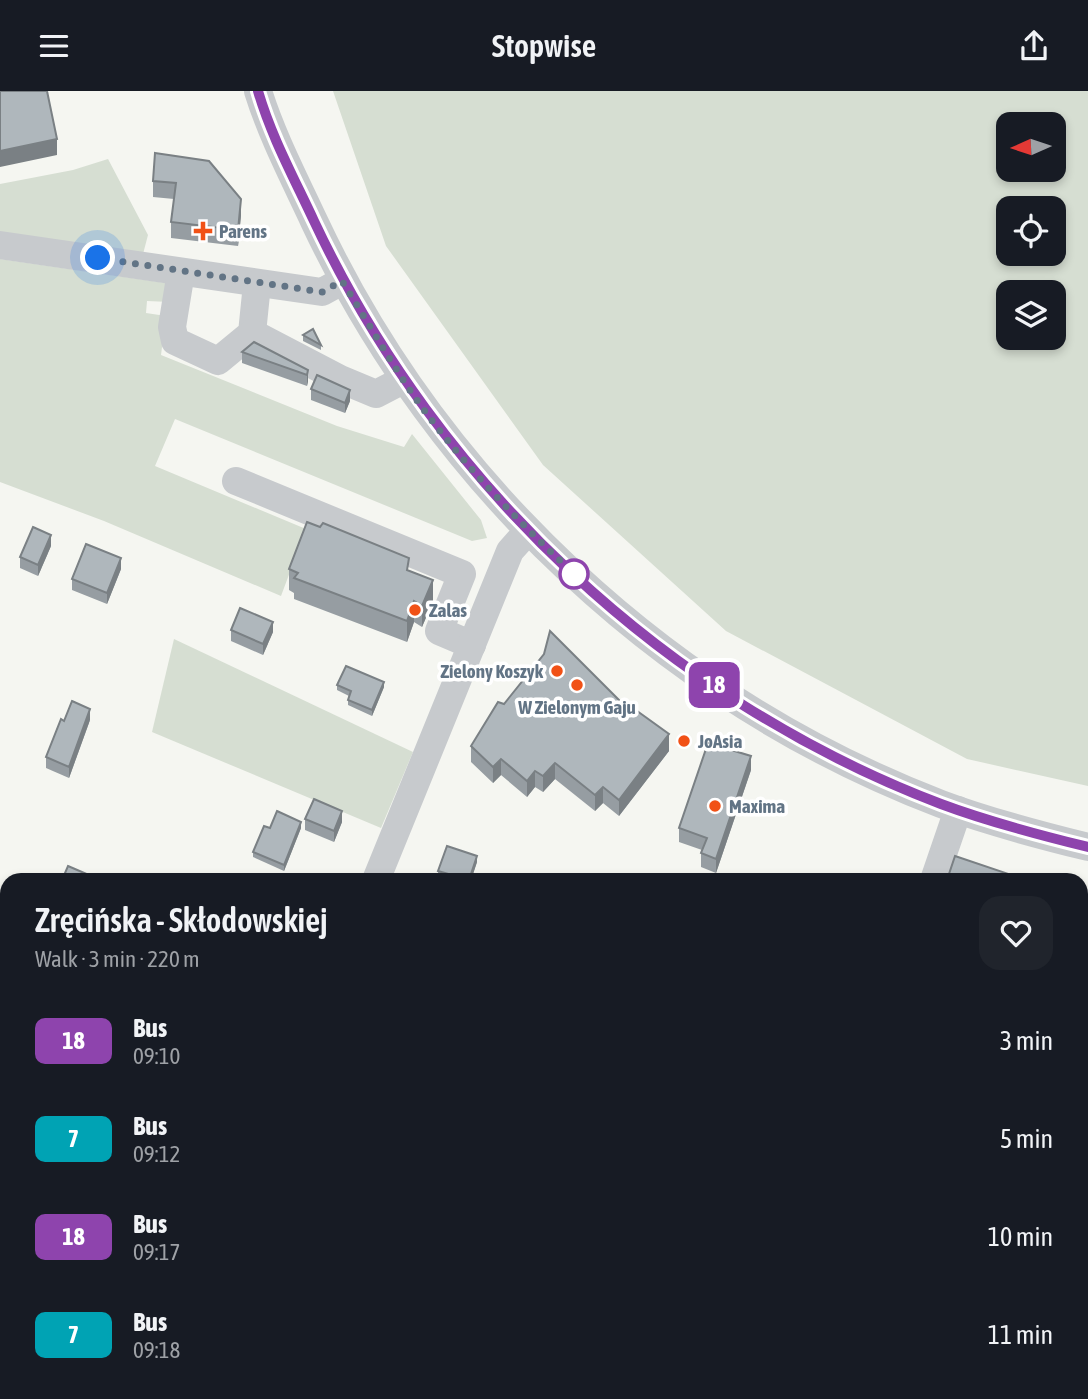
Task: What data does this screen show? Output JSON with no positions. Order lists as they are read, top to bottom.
{
  "places": {
    "health": ["Parens"],
    "other": [
      "Zalas",
      "Zielony Koszyk",
      "W Zielonym Gaju",
      "JoAsia",
      "Maxima"
    ]
  },
  "lines": ["bus line 18"],
  "north": "left",
  "page": {
    "header": "Stopwise",
    "on_map": "18",
    "heading": ["Zręcińska - Skłodowskiej", "Walk · 3 min · 220 m"],
    "list": [
      {
        "mark": "18",
        "name": "Bus",
        "note": "09:10",
        "value": "3 min"
      },
      {
        "mark": "7",
        "name": "Bus",
        "note": "09:12",
        "value": "5 min"
      },
      {
        "mark": "18",
        "name": "Bus",
        "note": "09:17",
        "value": "10 min"
      },
      {
        "mark": "7",
        "name": "Bus",
        "note": "09:18",
        "value": "11 min"
      }
    ]
  }
}
